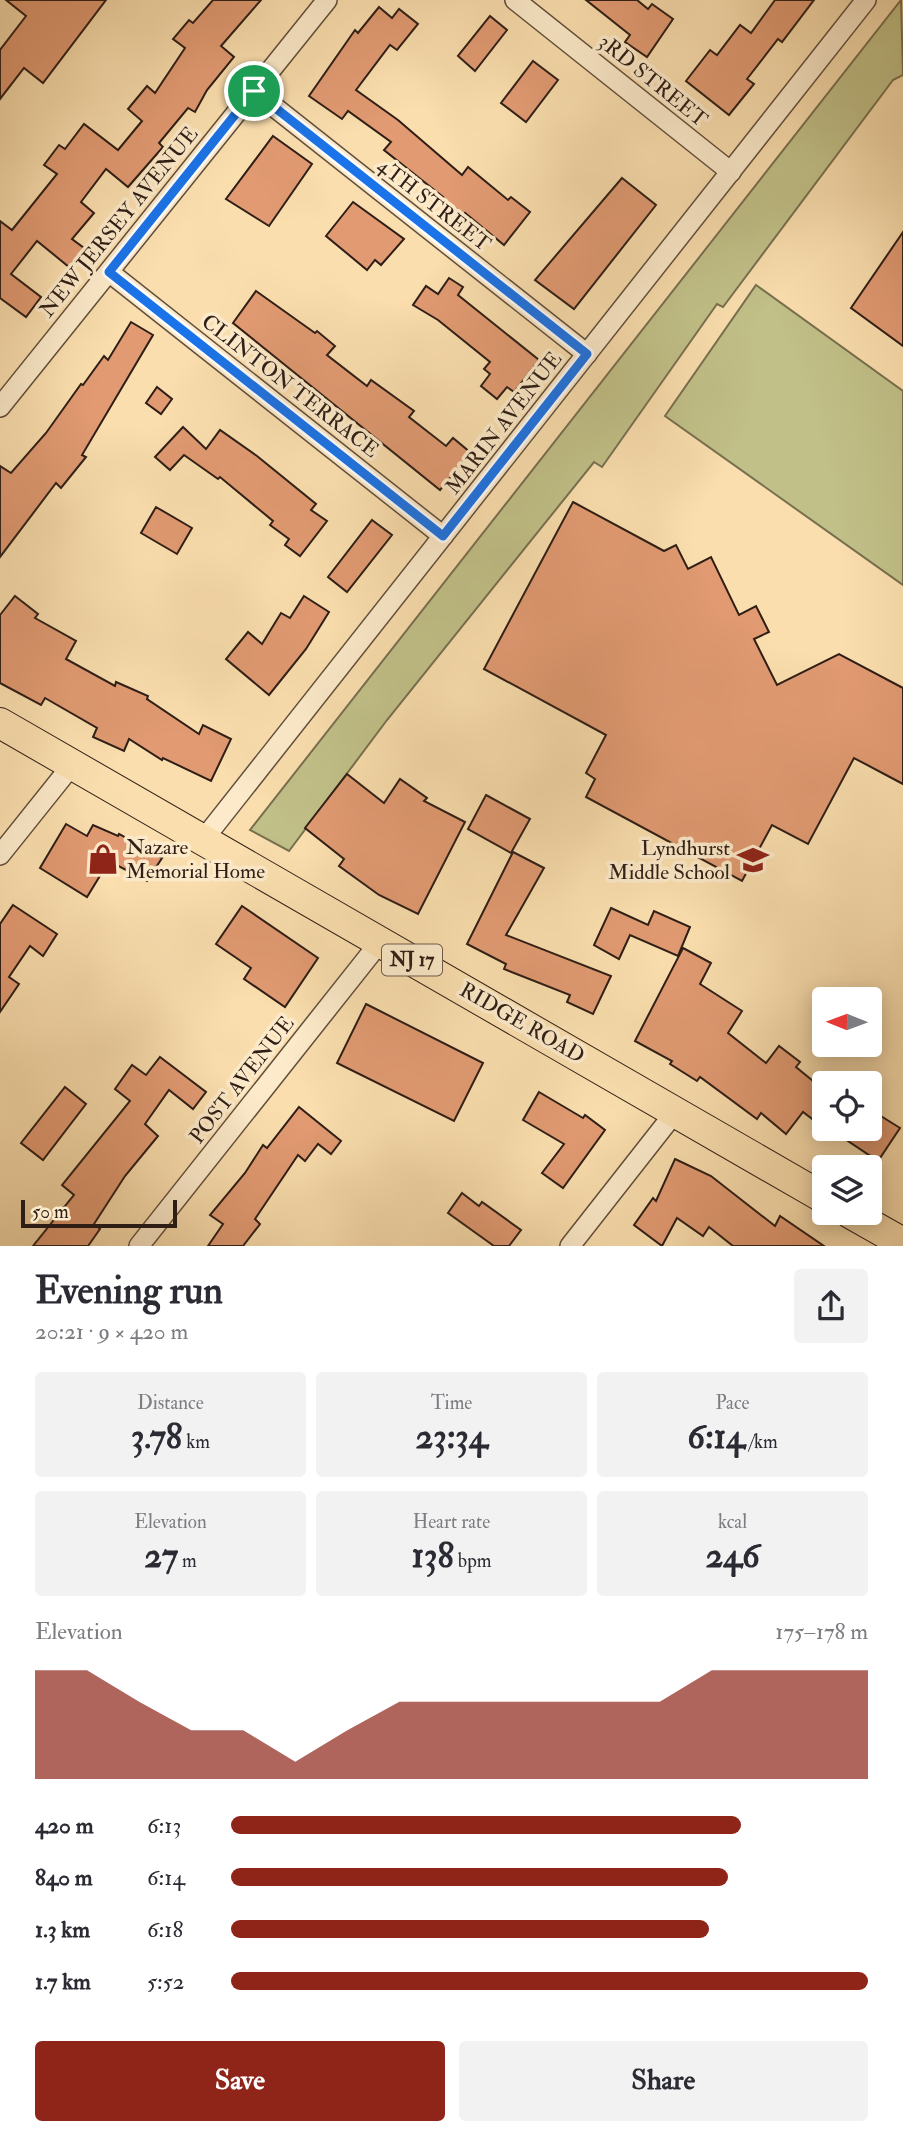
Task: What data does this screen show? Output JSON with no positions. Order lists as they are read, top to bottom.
{
  "streets": {
    "main road": ["NJ 17", "RIDGE ROAD"],
    "street": [
      "3RD STREET",
      "4TH STREET",
      "NEW JERSEY AVENUE",
      "CLINTON TERRACE",
      "MARIN AVENUE",
      "POST AVENUE"
    ]
  },
  "crossings": [
    ["3RD STREET", "MARIN AVENUE"],
    ["4TH STREET", "NEW JERSEY AVENUE"],
    ["4TH STREET", "MARIN AVENUE"],
    ["NEW JERSEY AVENUE", "CLINTON TERRACE"],
    ["CLINTON TERRACE", "MARIN AVENUE"],
    ["MARIN AVENUE", "RIDGE ROAD"],
    ["RIDGE ROAD", "POST AVENUE"]
  ],
  "places": {
    "shop": ["Nazare Memorial Home"],
    "school or university": ["Lyndhurst Middle School"]
  },
  "scale_bar": "50 m",
  "north": "left",
  "page": {
    "scale": "50 m",
    "heading": ["Evening run", "20:21 · 9 × 420 m"],
    "stats": [
      ["Distance", "3.78 km"],
      ["Time", "23:34"],
      ["Pace", "6:14 /km"],
      ["Elevation", "27 m"],
      ["Heart rate", "138 bpm"],
      ["kcal", "246"]
    ],
    "chart": ["Elevation", "175–178 m"],
    "list": [
      {
        "name": "420 m",
        "note": "6:13"
      },
      {
        "name": "840 m",
        "note": "6:14"
      },
      {
        "name": "1.3 km",
        "note": "6:18"
      },
      {
        "name": "1.7 km",
        "note": "5:52"
      }
    ],
    "buttons": ["Save", "Share"]
  }
}
